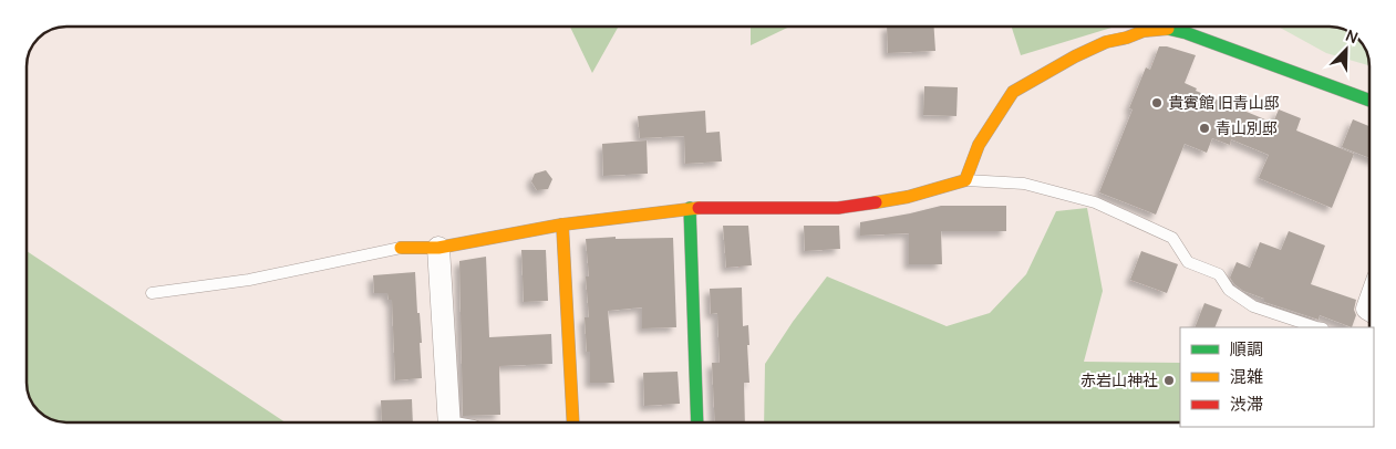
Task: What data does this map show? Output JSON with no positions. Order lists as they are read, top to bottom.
{
  "places": ["貴賓館 旧青山邸", "青山別邸", "赤岩山神社"],
  "legend": ["順調", "混雑", "渋滞"],
  "north": "top right"
}
